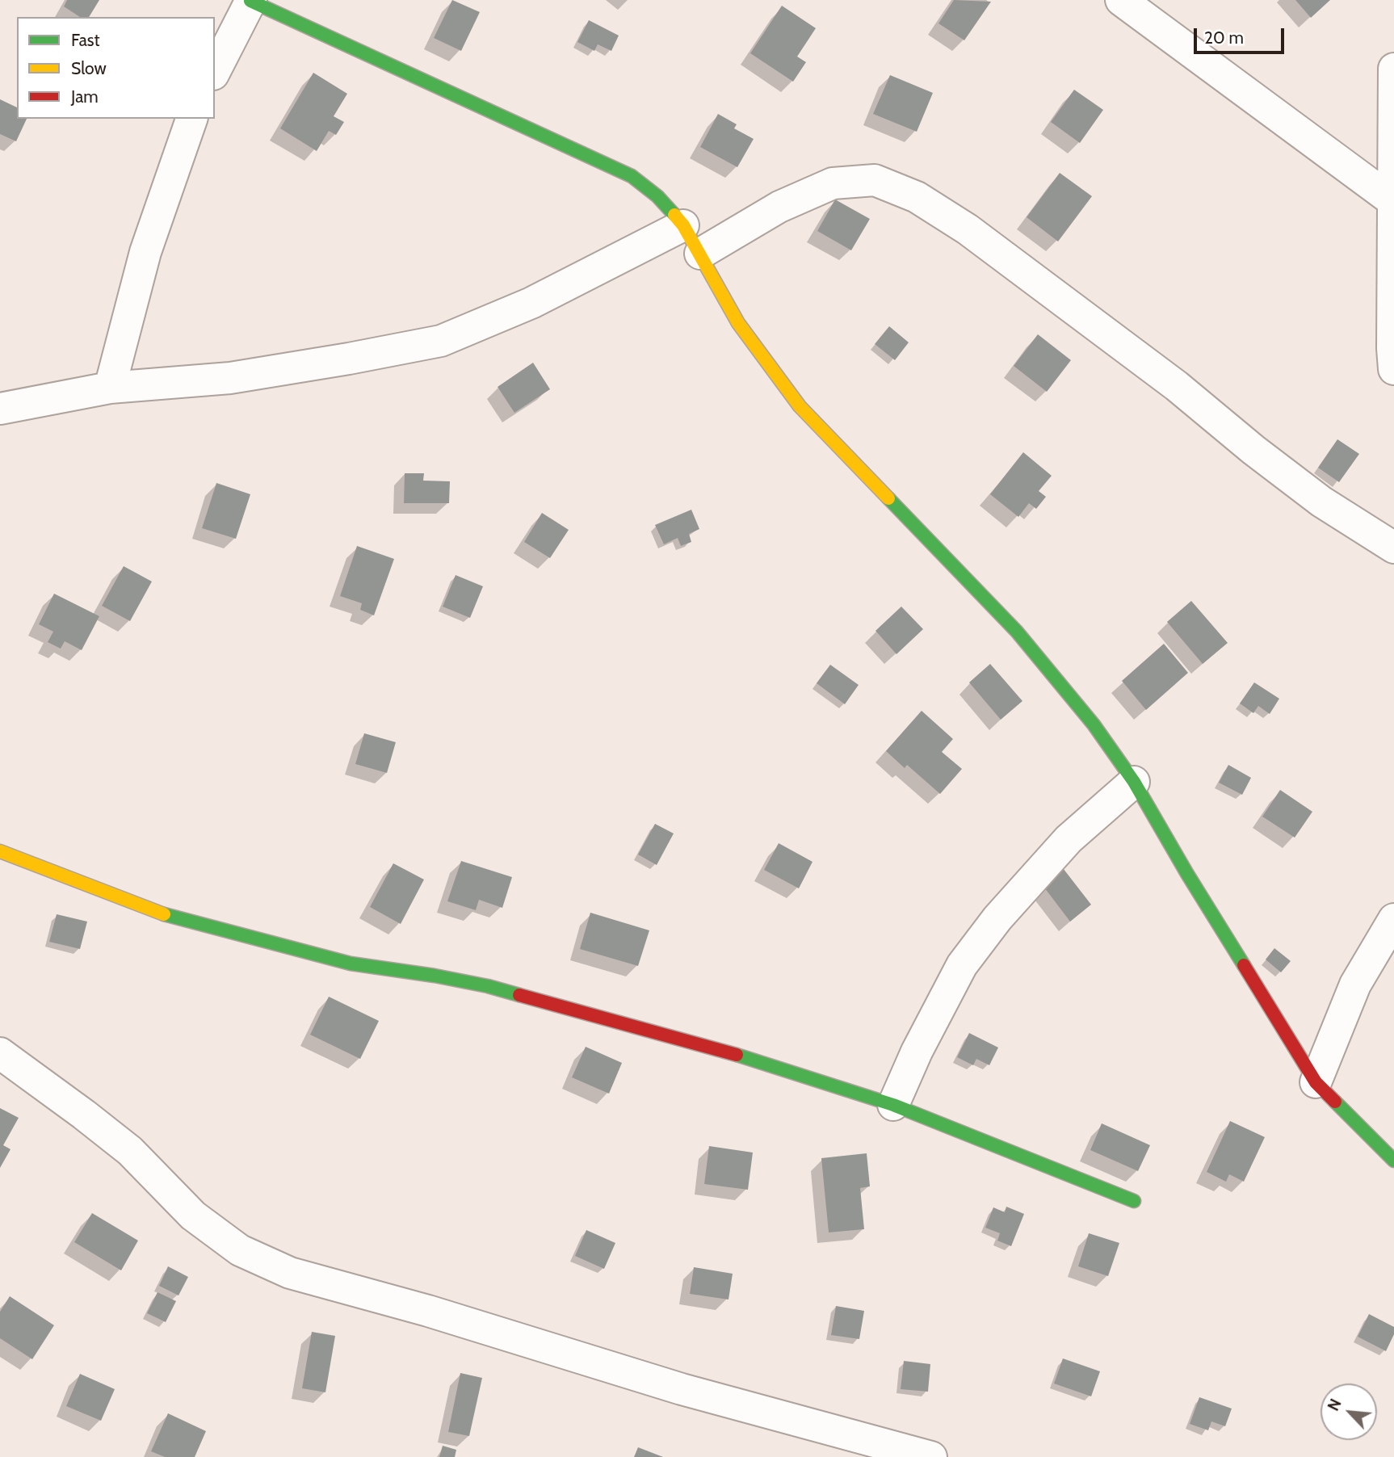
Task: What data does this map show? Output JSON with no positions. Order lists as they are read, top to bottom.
{
  "legend": ["Fast", "Slow", "Jam"],
  "scale_bar": "20 m",
  "north": "top left"
}
